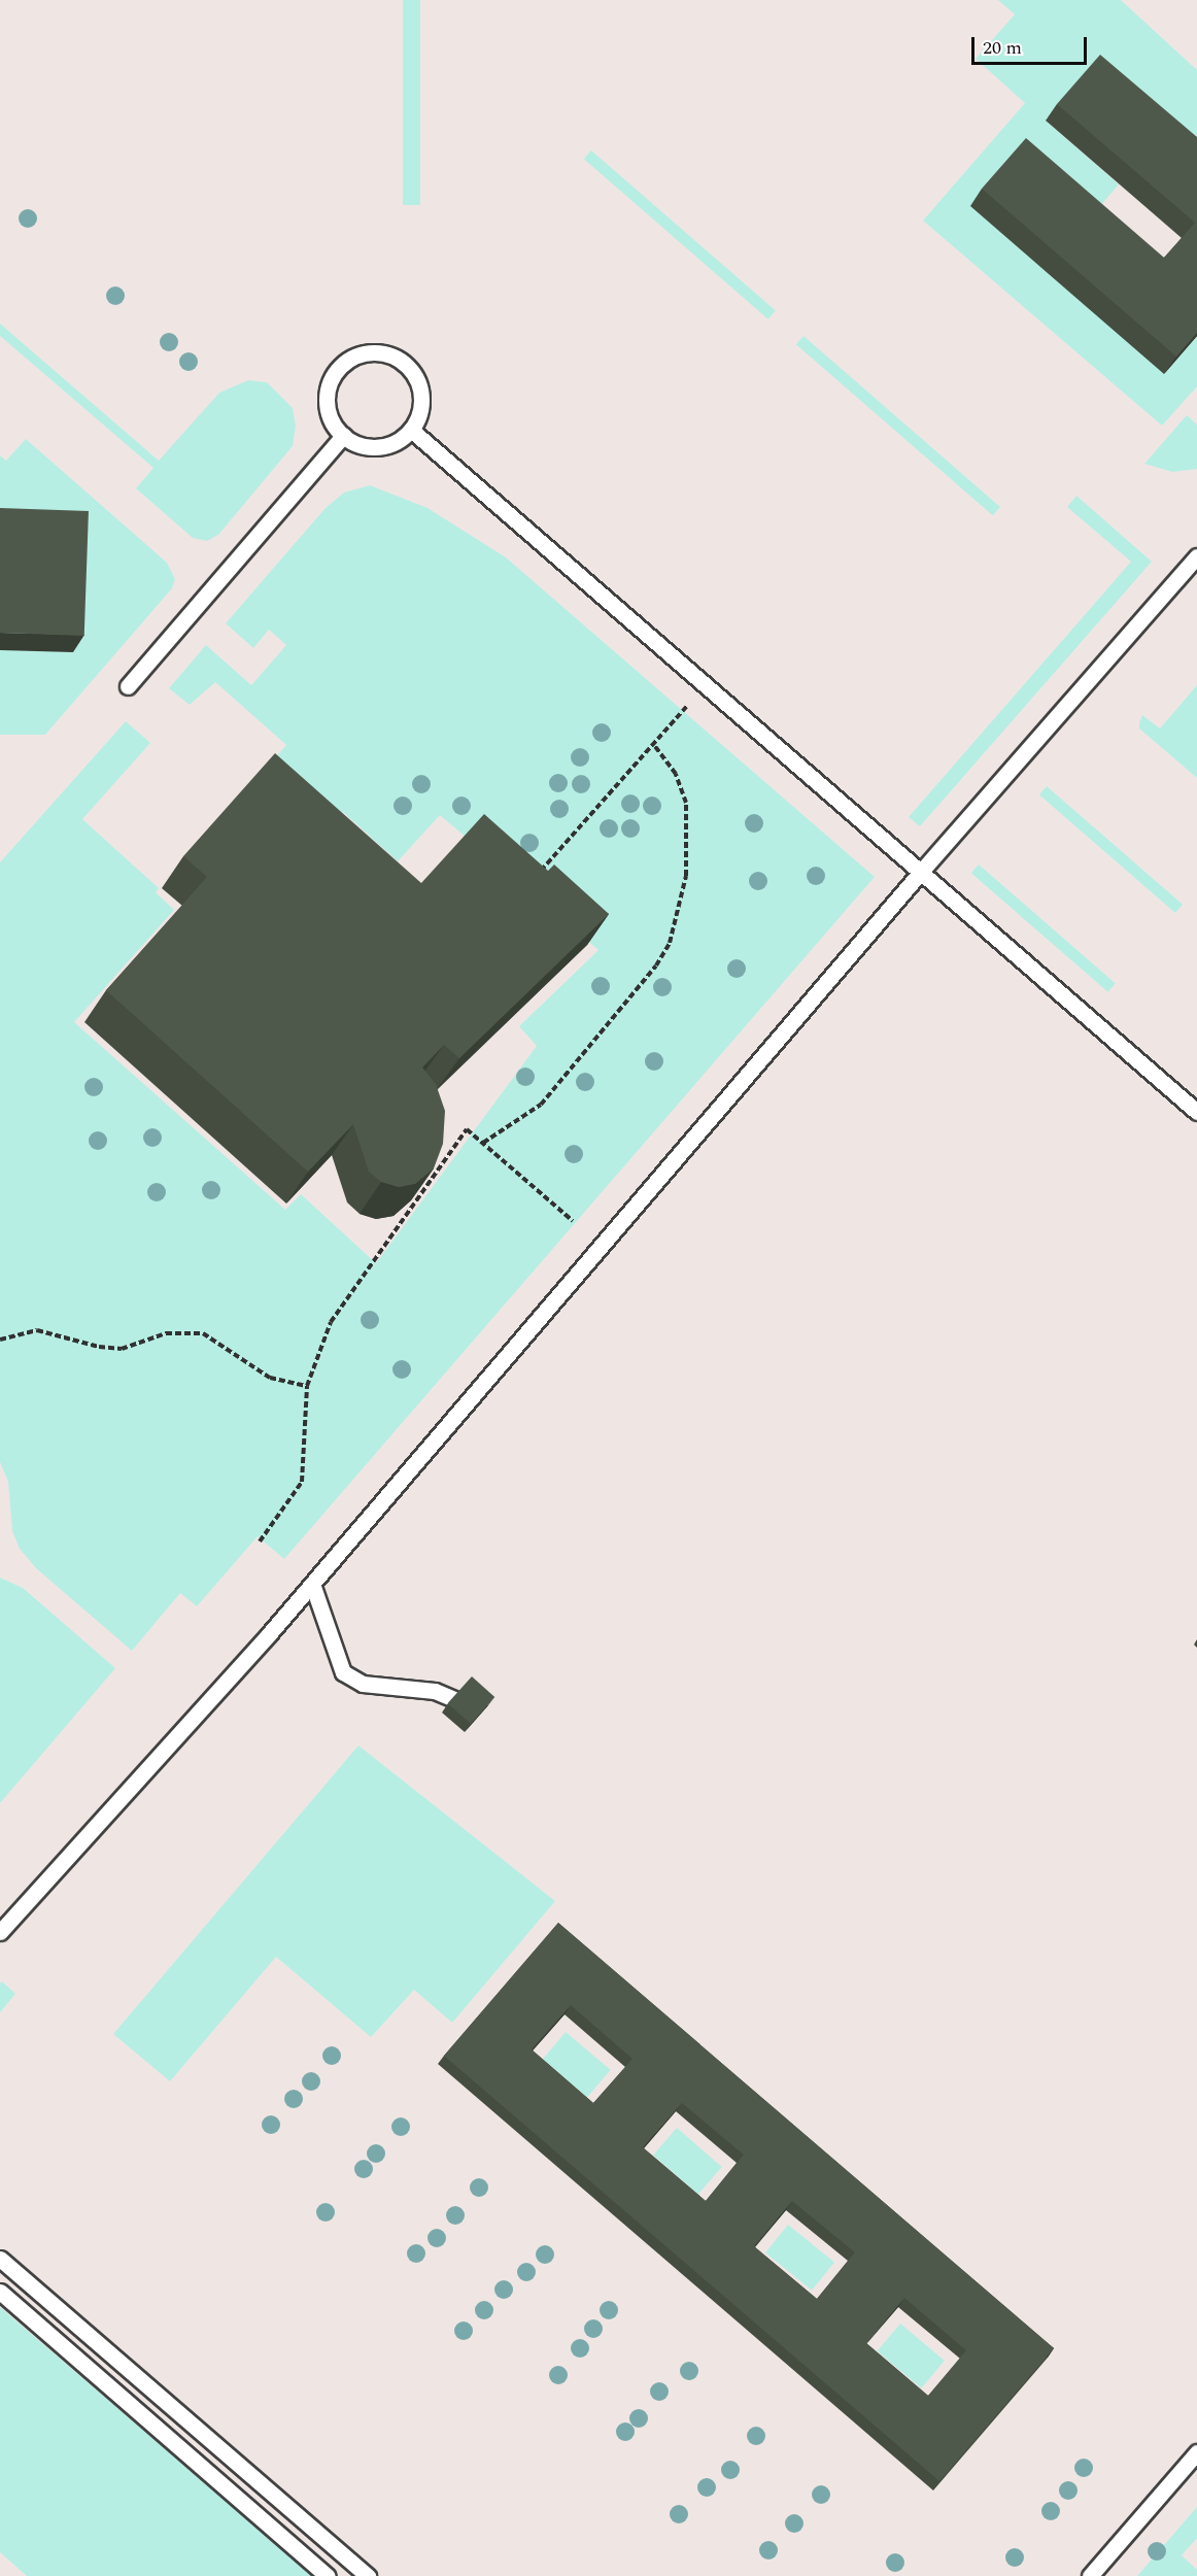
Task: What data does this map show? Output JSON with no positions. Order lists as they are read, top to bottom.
{
  "scale_bar": "20 m"
}
